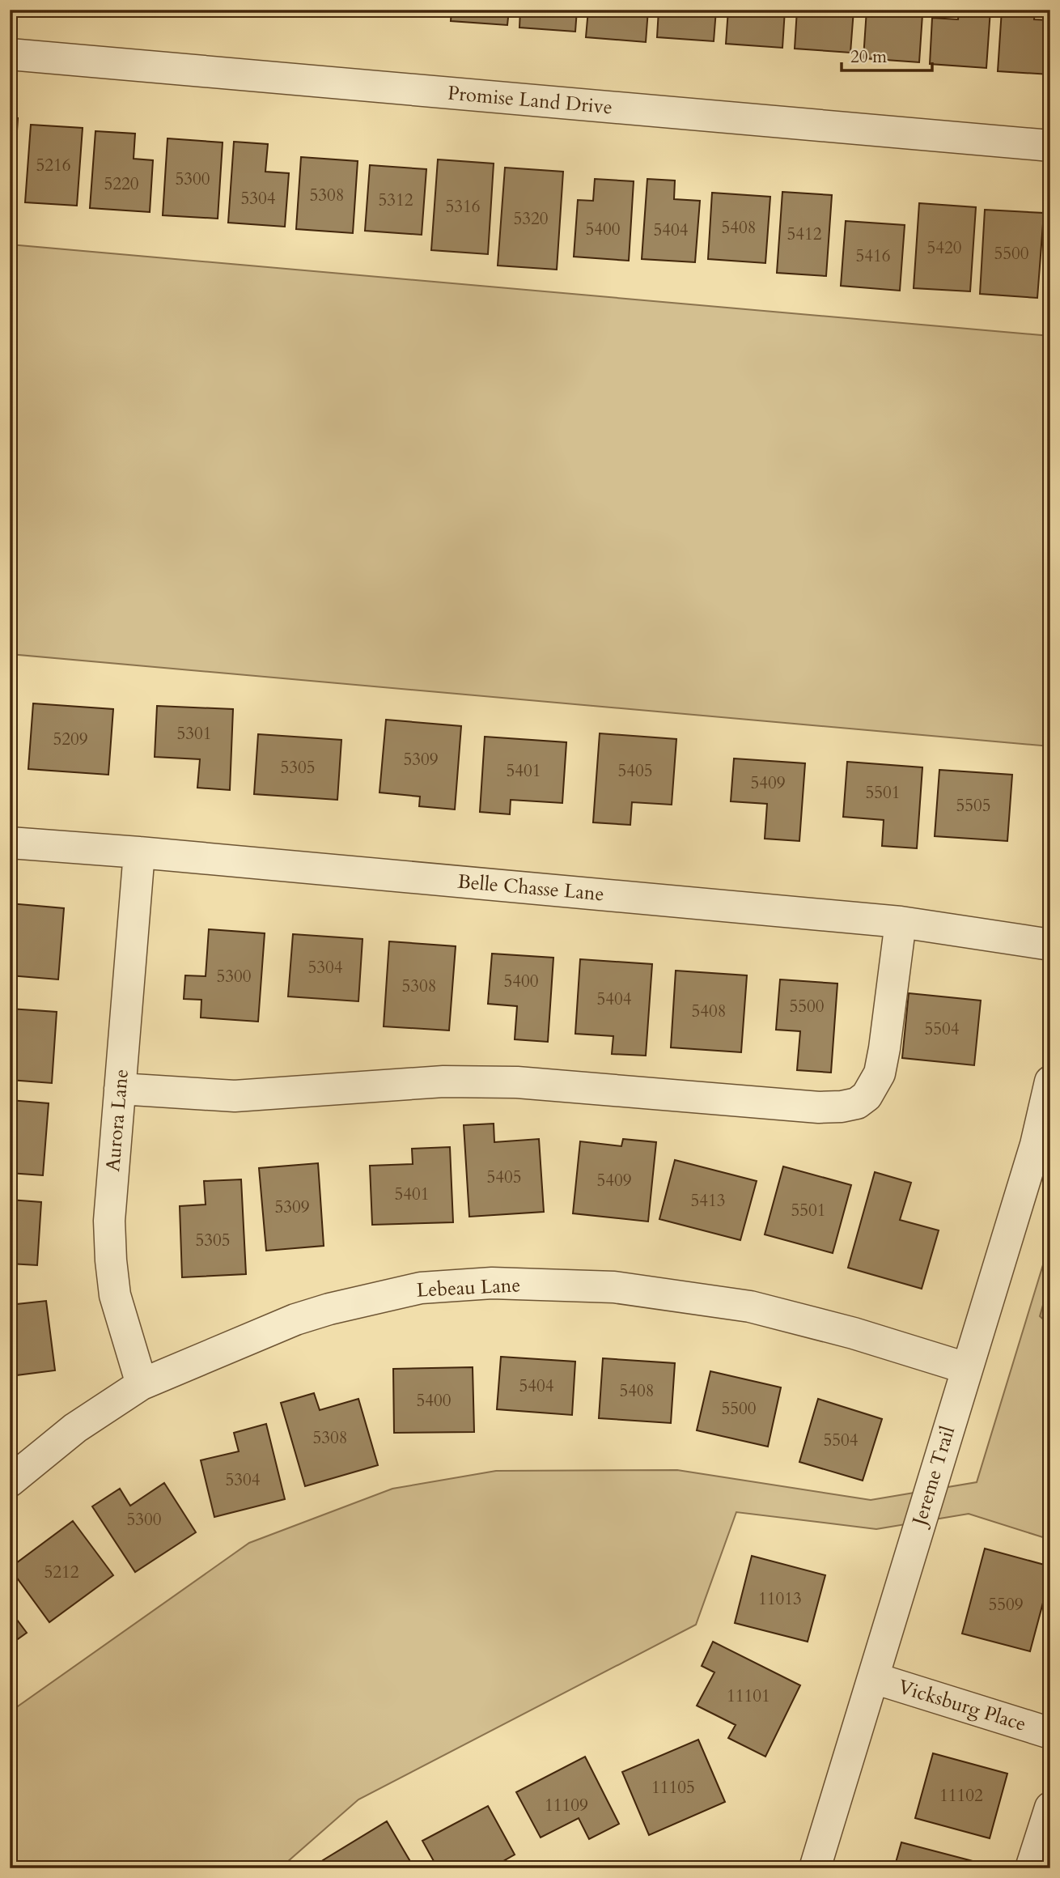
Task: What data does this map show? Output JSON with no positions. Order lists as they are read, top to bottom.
{
  "streets": {
    "street": [
      "Promise Land Drive",
      "Belle Chasse Lane",
      "Aurora Lane",
      "Lebeau Lane",
      "Jereme Trail",
      "Vicksburg Place"
    ]
  },
  "crossings": [
    ["Belle Chasse Lane", "Aurora Lane"],
    ["Aurora Lane", "Lebeau Lane"],
    ["Lebeau Lane", "Jereme Trail"],
    ["Jereme Trail", "Vicksburg Place"]
  ],
  "house_numbers": [
    "5216",
    "5300",
    "5220",
    "5308",
    "5304",
    "5312",
    "5316",
    "5320",
    "5408",
    "5400",
    "5404",
    "5412",
    "5420",
    "5500",
    "5416",
    "5301",
    "5209",
    "5309",
    "5305",
    "5401",
    "5405",
    "5409",
    "5501",
    "5505",
    "5304",
    "5300",
    "5400",
    "5308",
    "5404",
    "5500",
    "5408",
    "5504",
    "5405",
    "5409",
    "5401",
    "5413",
    "5309",
    "5501",
    "5305",
    "5404",
    "5408",
    "5400",
    "5500",
    "5308",
    "5504",
    "5304",
    "5300",
    "5212",
    "11013",
    "5509",
    "11101",
    "11105",
    "11102",
    "11109"
  ],
  "scale_bar": "20 m"
}
